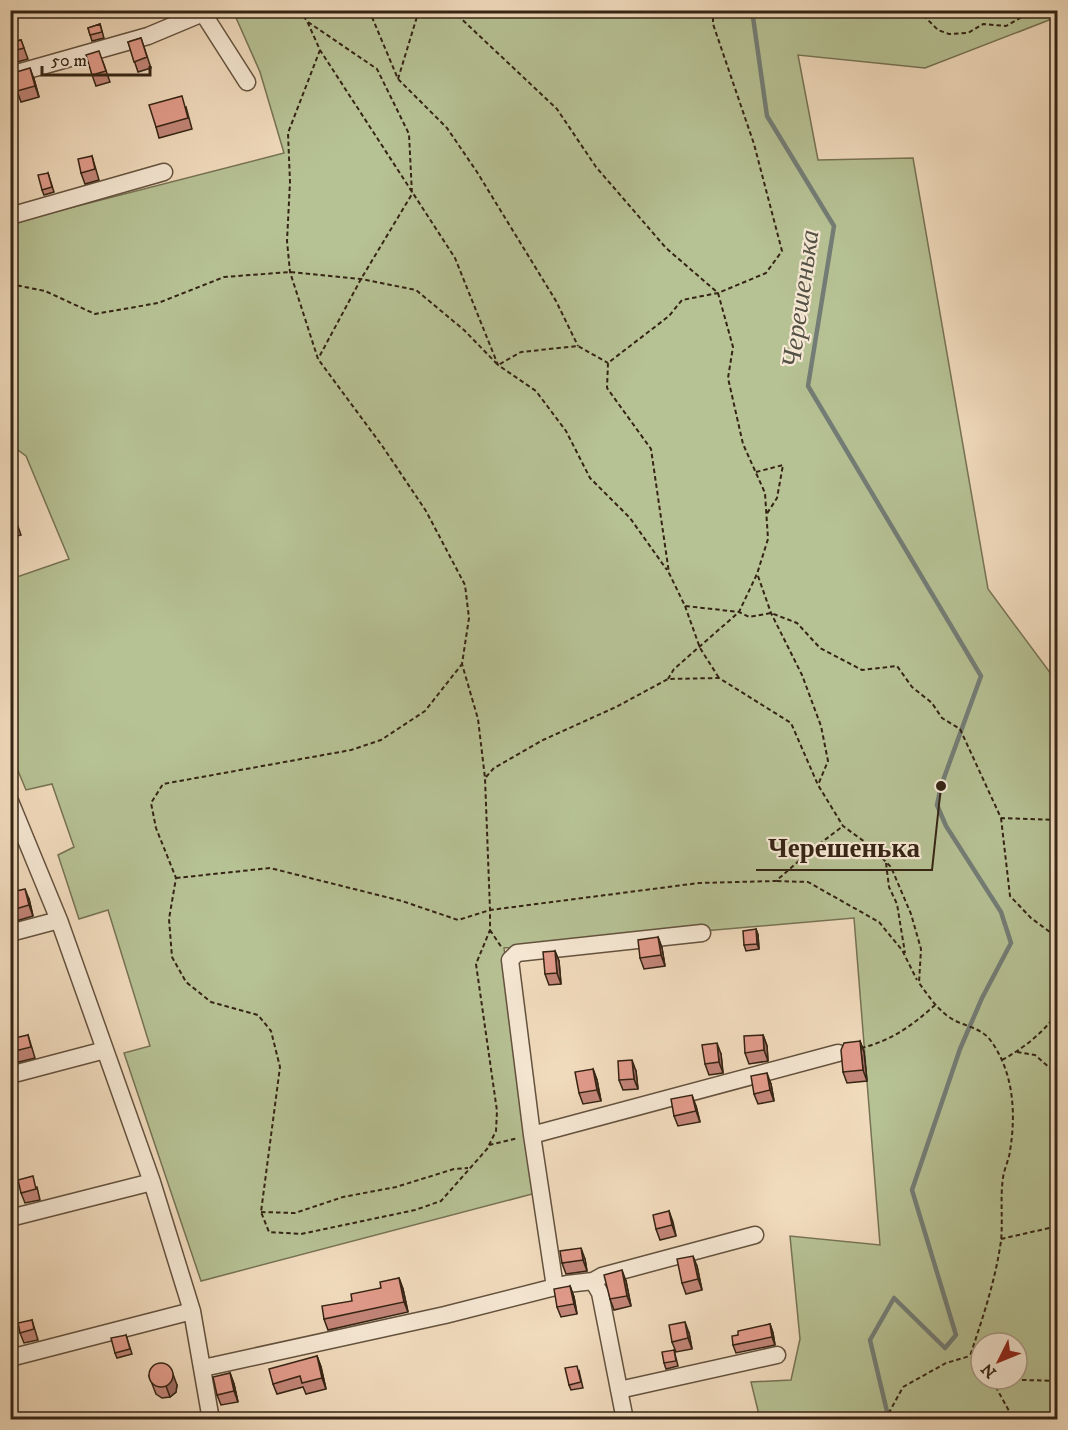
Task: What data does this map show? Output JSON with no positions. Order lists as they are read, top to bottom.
{
  "water": ["Черешенька"],
  "places": ["Черешенька"],
  "scale_bar": "50 m",
  "north": "bottom left"
}
